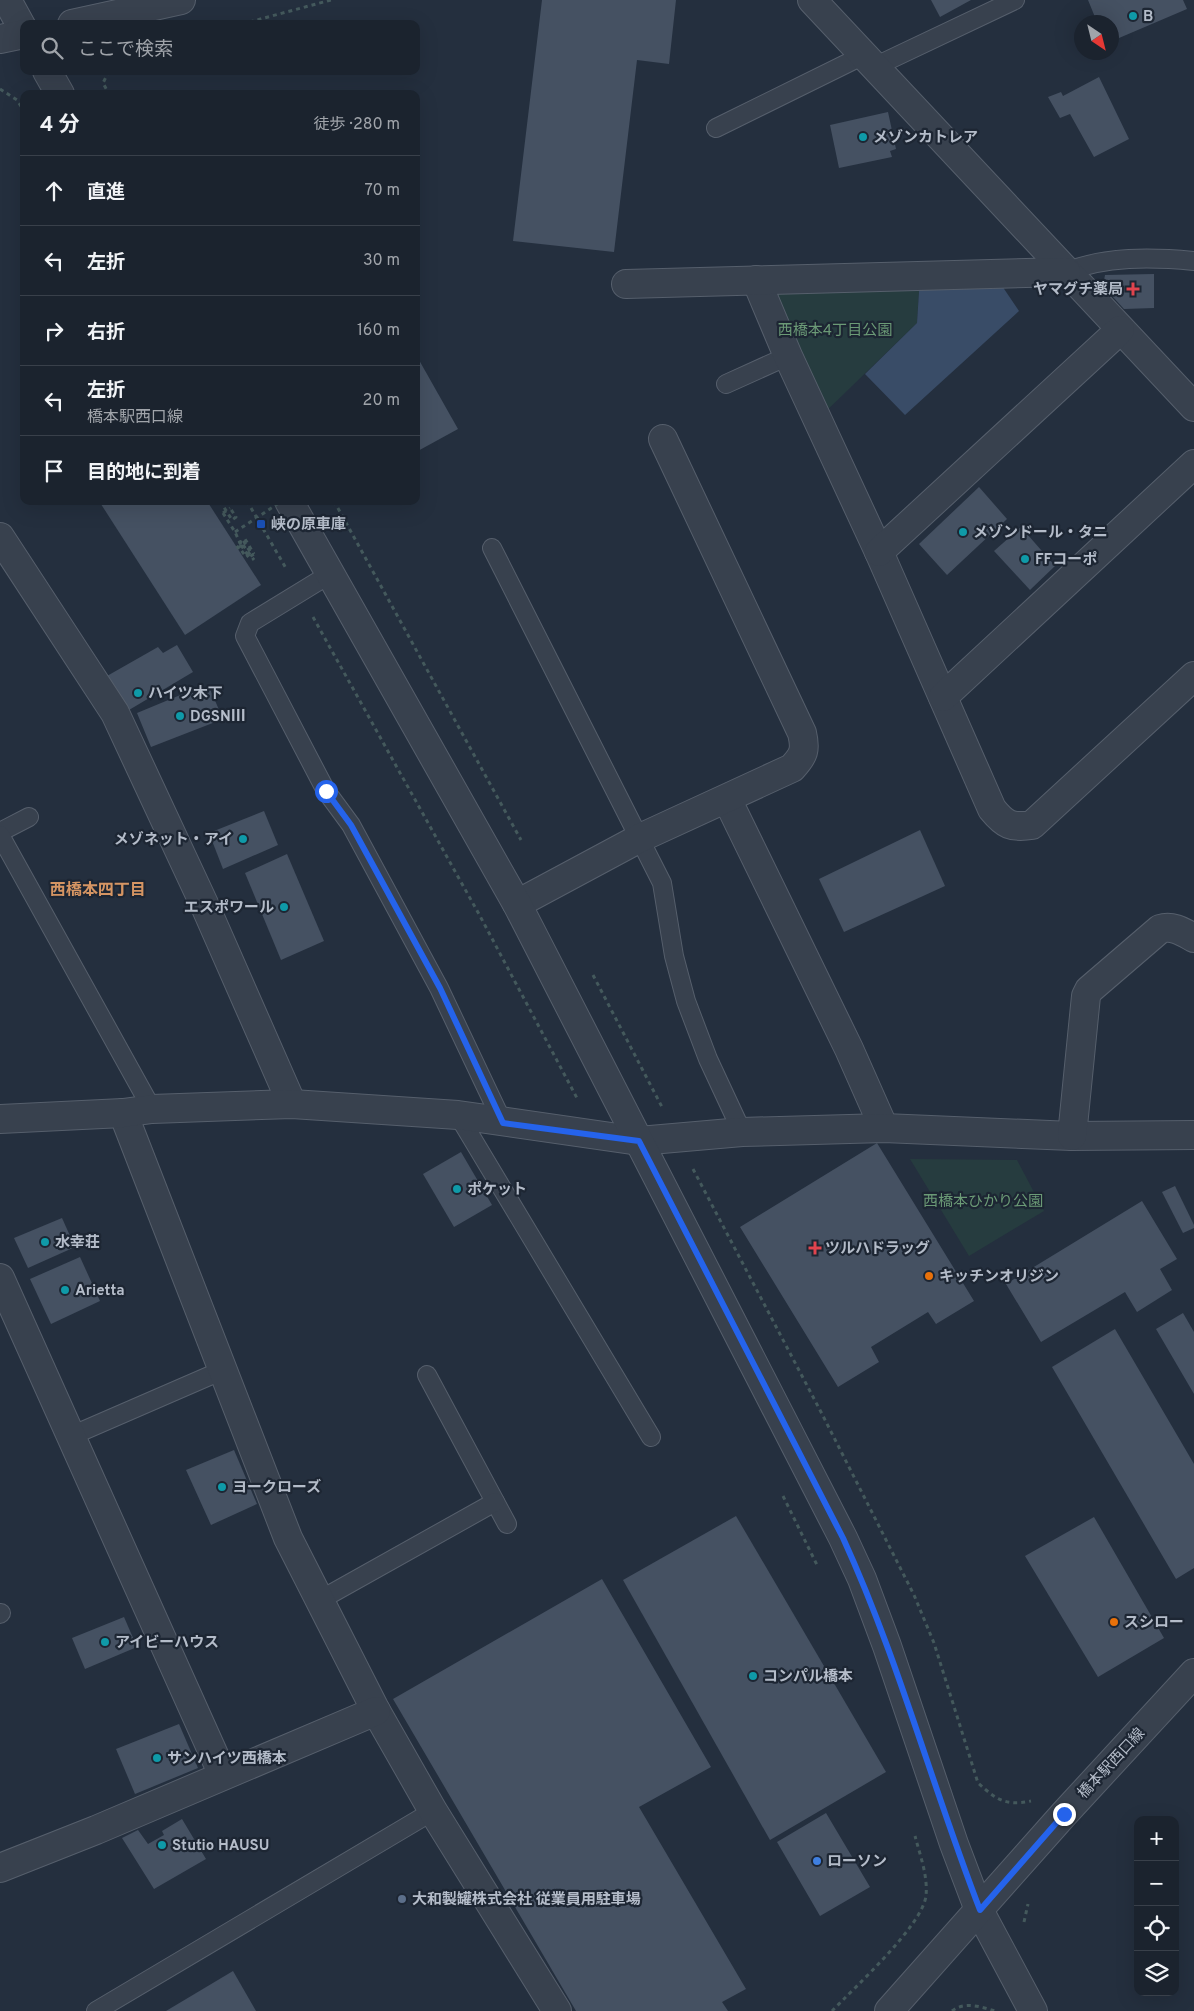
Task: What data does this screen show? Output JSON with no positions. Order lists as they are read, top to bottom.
{
  "streets": {
    "street": ["橋本駅西口線"]
  },
  "districts": ["西橋本四丁目"],
  "parks": ["西橋本4丁目公園", "西橋本ひかり公園"],
  "places": {
    "other": [
      "B",
      "メゾンカトレア",
      "メゾンドール・タニ",
      "FFコーポ",
      "ハイツ木下",
      "DGSNⅢ",
      "メゾネット・アイ",
      "エスポワール",
      "ポケット",
      "水幸荘",
      "キッチンオリジン",
      "Arietta",
      "ヨークローズ",
      "スシロー",
      "アイビーハウス",
      "コンパル橋本",
      "サンハイツ西橋本",
      "Stutio HAUSU",
      "ローソン",
      "大和製罐株式会社 従業員用駐車場"
    ],
    "health": ["ヤマグチ薬局", "ツルハドラッグ"],
    "transit": ["峡の原車庫"]
  },
  "north": "bottom right",
  "page": {
    "search": "ここで検索",
    "heading": ["4 分", "徒歩 · 280 m"],
    "list": [
      ["直進", "70 m"],
      ["左折", "30 m"],
      ["右折", "160 m"],
      ["左折", "橋本駅西口線", "20 m"],
      "目的地に到着"
    ],
    "map_buttons": ["+", "−"]
  }
}
